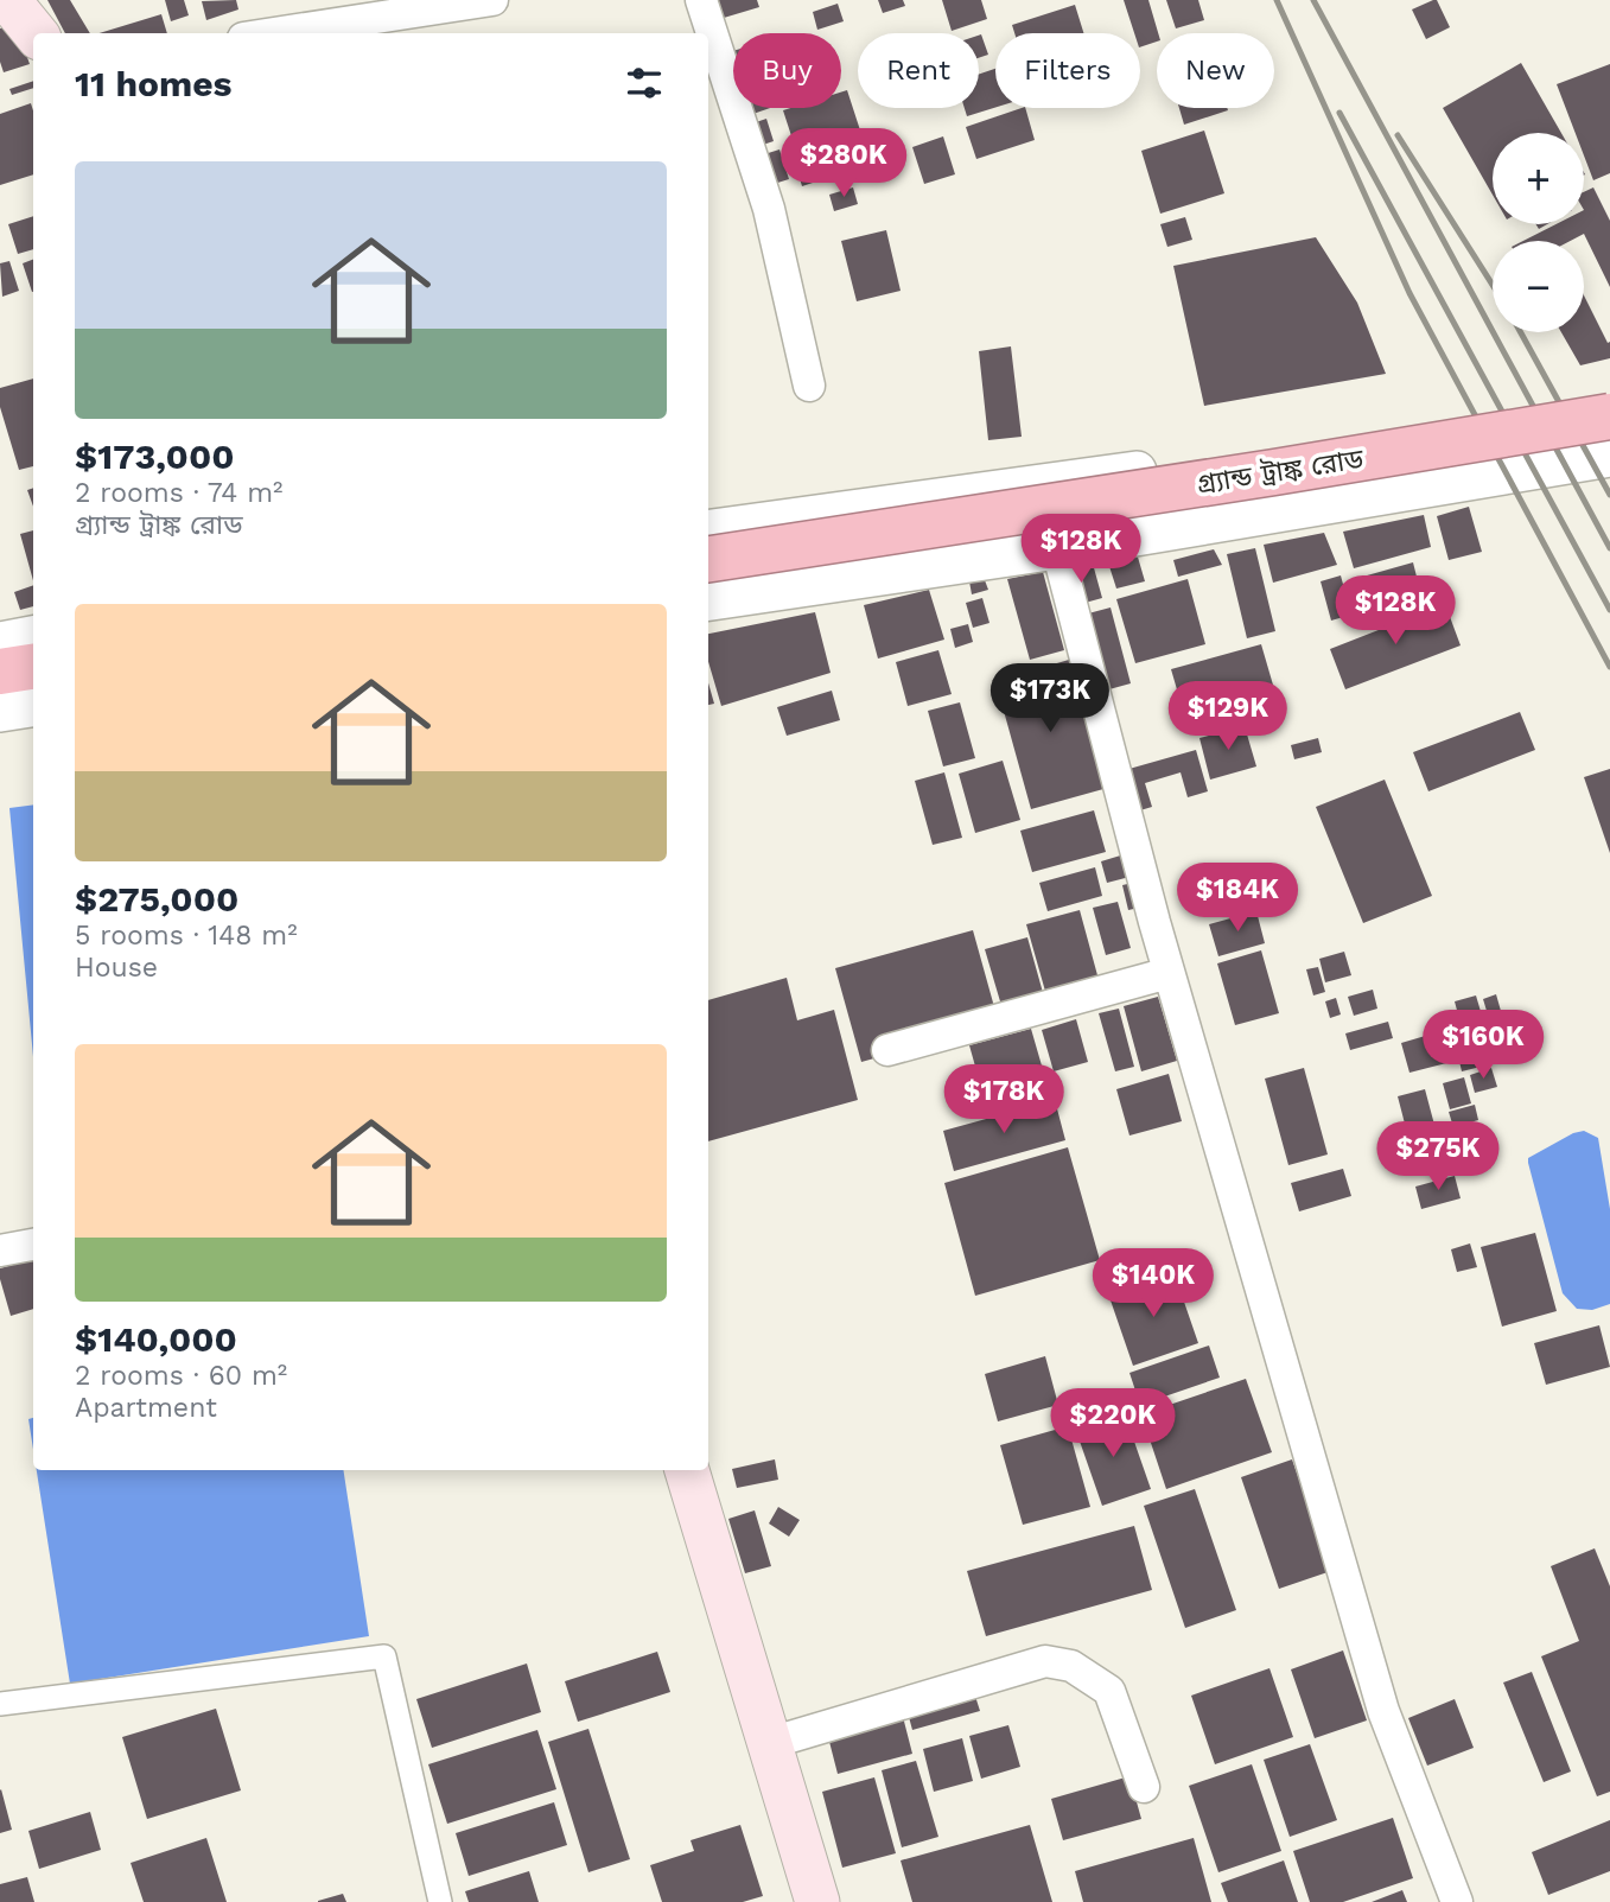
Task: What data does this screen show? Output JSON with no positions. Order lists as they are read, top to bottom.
{
  "streets": {
    "highway": ["গ্র্যান্ড ট্রাঙ্ক রোড"]
  },
  "page": {
    "chip": [
      "Buy",
      "Rent",
      "Filters",
      "New"
    ],
    "heading": "11 homes",
    "price": [
      "$280K",
      "$128K",
      "$128K",
      "$173K",
      "$129K",
      "$184K",
      "$160K",
      "$178K",
      "$275K",
      "$140K",
      "$220K"
    ],
    "map_buttons": ["+", "−"],
    "list": [
      {
        "name": "$173,000",
        "note": "2 rooms · 74 m² · গ্র্যান্ড ট্রাঙ্ক রোড"
      },
      {
        "name": "$275,000",
        "note": "5 rooms · 148 m² · House"
      },
      {
        "name": "$140,000",
        "note": "2 rooms · 60 m² · Apartment"
      }
    ]
  }
}
